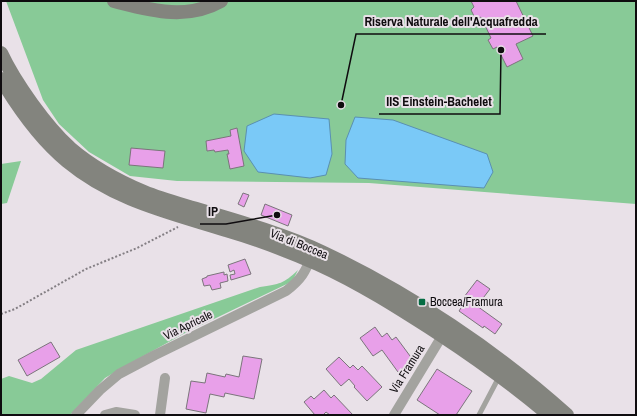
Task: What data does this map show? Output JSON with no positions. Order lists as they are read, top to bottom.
{
  "streets": {
    "main road": ["Via di Boccea"],
    "street": ["Via Apricale", "Via Framura"]
  },
  "crossings": [
    ["Via di Boccea", "Via Apricale"],
    ["Via di Boccea", "Via Framura"]
  ],
  "places": {
    "other": ["IIS Einstein-Bachelet", "Riserva Naturale dell'Acquafredda", "IP"],
    "transit": ["Boccea/Framura"]
  }
}
